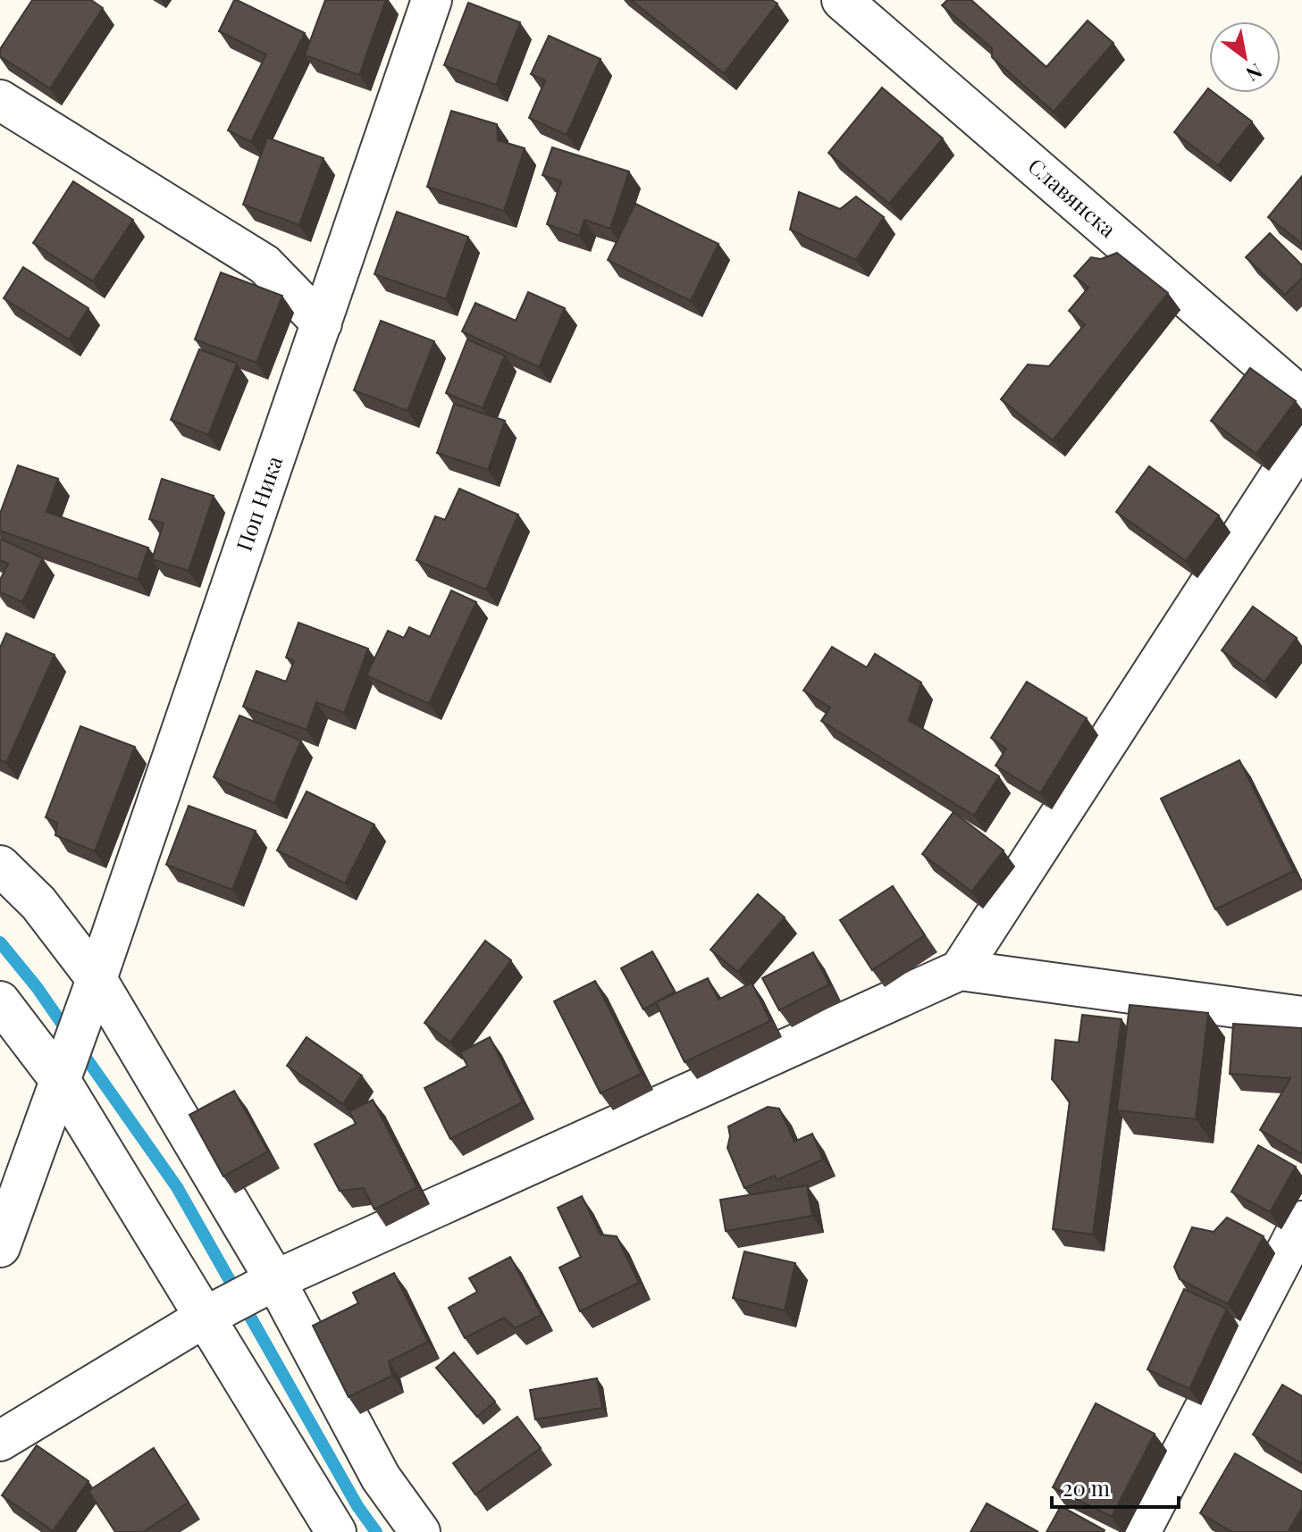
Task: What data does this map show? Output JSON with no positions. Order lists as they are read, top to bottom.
{
  "streets": {
    "street": ["Славянска", "Поп Ника"]
  },
  "scale_bar": "20 m",
  "north": "bottom right"
}
